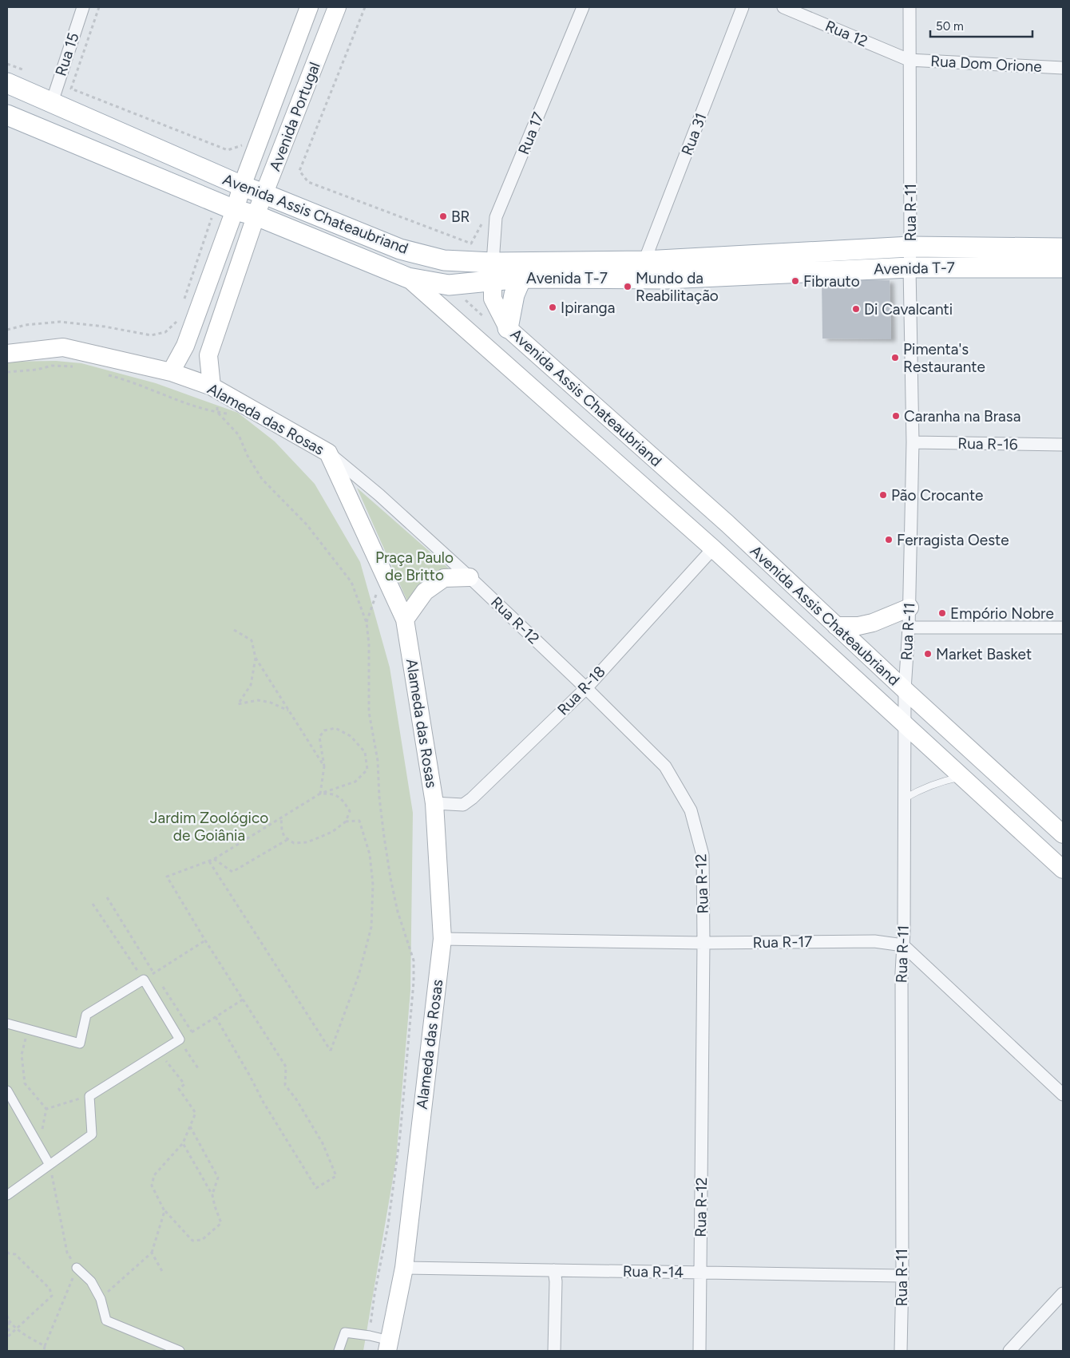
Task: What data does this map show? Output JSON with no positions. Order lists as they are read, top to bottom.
{
  "streets": {
    "main road": [
      "Avenida Portugal",
      "Avenida Assis Chateaubriand",
      "Avenida T-7",
      "Alameda das Rosas"
    ],
    "street": [
      "Rua 12",
      "Rua 15",
      "Rua Dom Orione",
      "Rua 17",
      "Rua 31",
      "Rua R-11",
      "Rua R-16",
      "Rua R-12",
      "Rua R-18",
      "Rua R-17",
      "Rua R-14"
    ]
  },
  "crossings": [
    ["Rua 12", "Rua Dom Orione"],
    ["Rua 12", "Rua R-11"],
    ["Rua 15", "Avenida Assis Chateaubriand"],
    ["Rua Dom Orione", "Rua R-11"],
    ["Avenida Portugal", "Avenida Assis Chateaubriand"],
    ["Avenida Portugal", "Alameda das Rosas"],
    ["Rua 17", "Avenida Assis Chateaubriand"],
    ["Rua 17", "Avenida T-7"],
    ["Rua 31", "Avenida T-7"],
    ["Rua R-11", "Avenida Assis Chateaubriand"],
    ["Rua R-11", "Avenida T-7"],
    ["Rua R-11", "Rua R-16"],
    ["Rua R-11", "Rua R-17"],
    ["Rua R-11", "Rua R-14"],
    ["Avenida Assis Chateaubriand", "Avenida T-7"],
    ["Avenida Assis Chateaubriand", "Rua R-18"],
    ["Alameda das Rosas", "Rua R-12"],
    ["Alameda das Rosas", "Rua R-18"],
    ["Alameda das Rosas", "Rua R-17"],
    ["Alameda das Rosas", "Rua R-14"],
    ["Rua R-12", "Rua R-18"],
    ["Rua R-12", "Rua R-17"],
    ["Rua R-12", "Rua R-14"]
  ],
  "parks": ["Praça Paulo de Britto", "Jardim Zoológico de Goiânia"],
  "places": [
    "BR",
    "Fibrauto",
    "Mundo da Reabilitação",
    "Ipiranga",
    "Di Cavalcanti",
    "Pimenta's Restaurante",
    "Caranha na Brasa",
    "Pão Crocante",
    "Ferragista Oeste",
    "Empório Nobre",
    "Market Basket"
  ],
  "scale_bar": "50 m"
}
